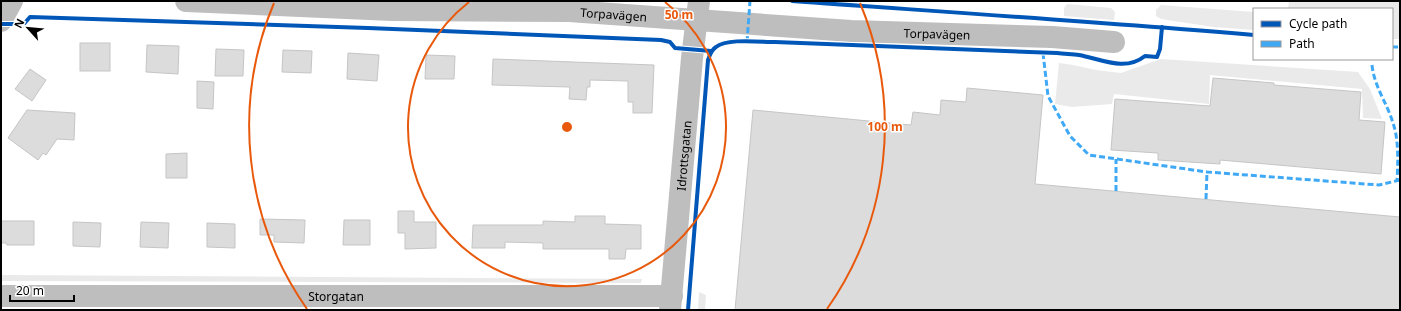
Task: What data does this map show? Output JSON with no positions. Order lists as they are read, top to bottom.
{
  "streets": {
    "street": ["Torpavägen", "Idrottsgatan", "Storgatan"]
  },
  "crossings": [
    ["Torpavägen", "Idrottsgatan"],
    ["Idrottsgatan", "Storgatan"]
  ],
  "legend": ["Cycle path", "Path"],
  "scale_bar": "20 m",
  "north": "top left",
  "rings": ["50 m", "100 m"]
}
